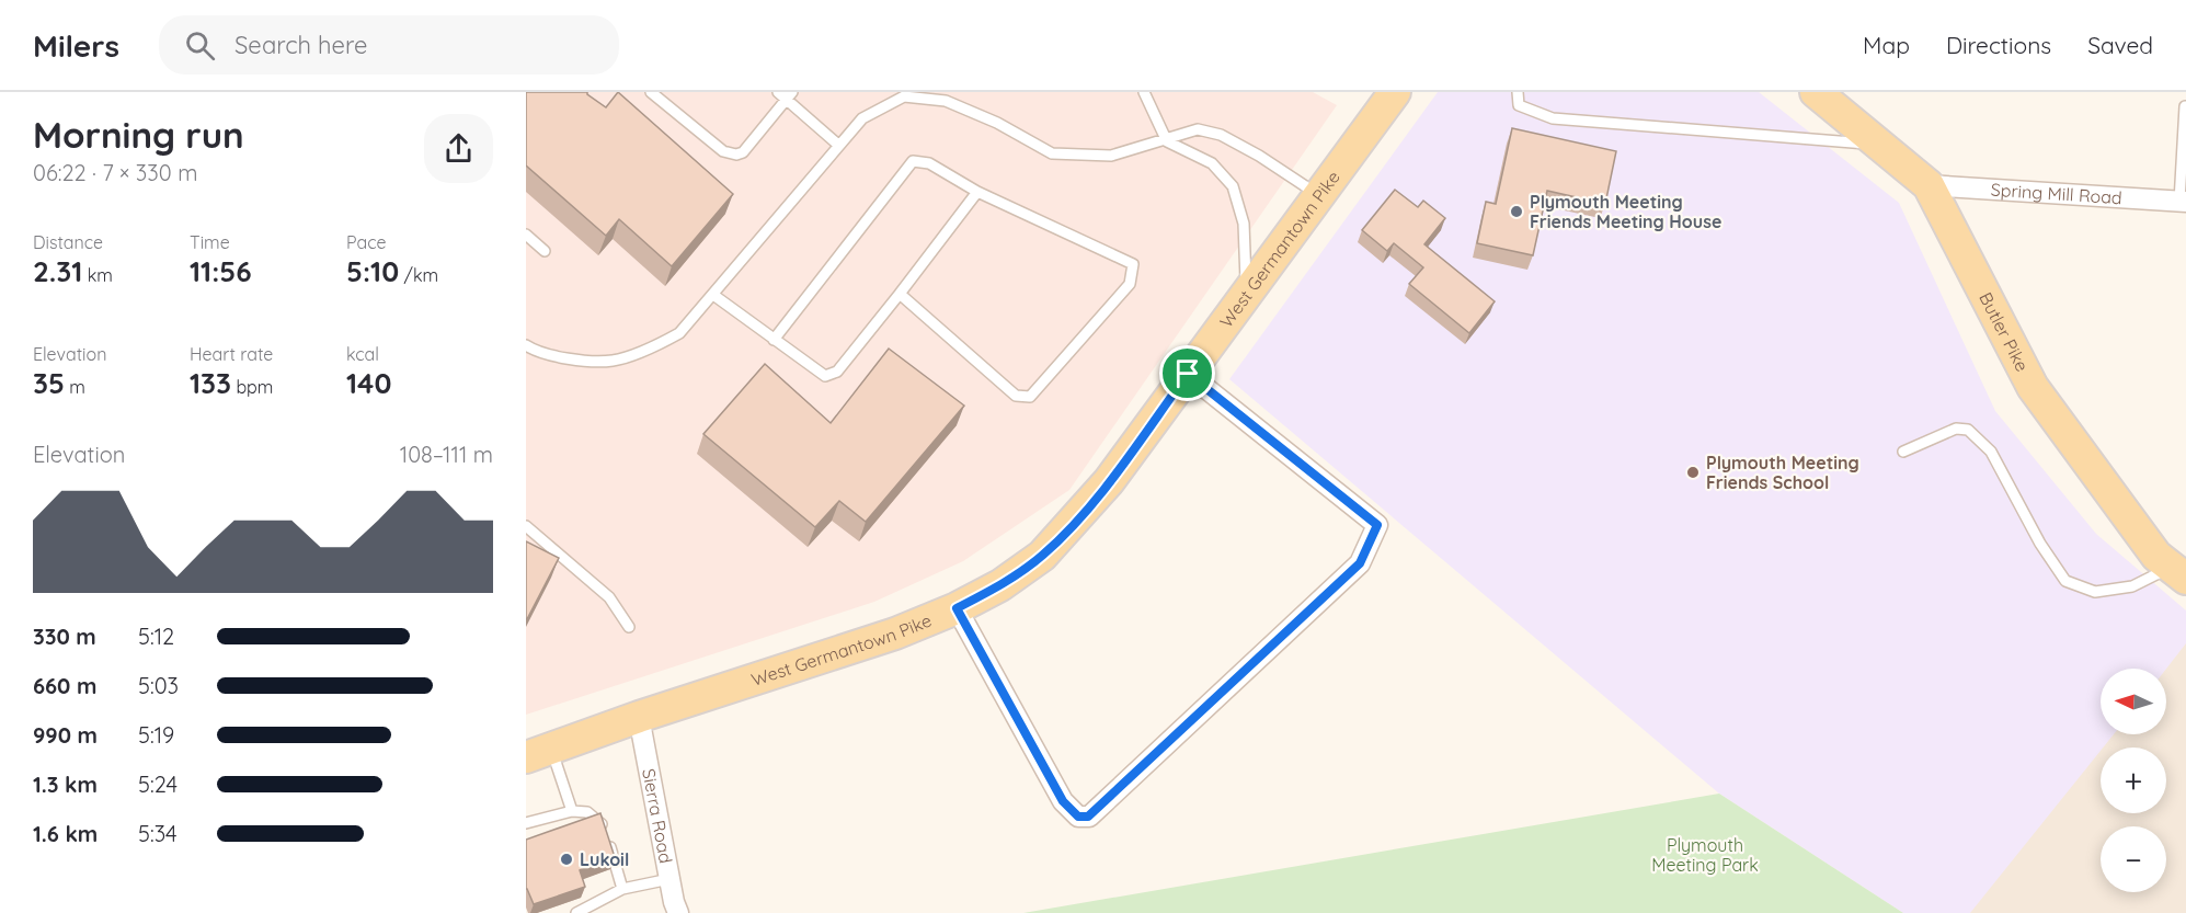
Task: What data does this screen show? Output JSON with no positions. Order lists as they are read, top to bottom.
{
  "streets": {
    "main road": ["West Germantown Pike", "Butler Pike"],
    "street": ["Spring Mill Road", "Sierra Road"]
  },
  "crossings": [
    ["Spring Mill Road", "Butler Pike"],
    ["West Germantown Pike", "Sierra Road"]
  ],
  "parks": ["Plymouth Meeting Park"],
  "places": ["Plymouth Meeting Friends Meeting House", "Plymouth Meeting Friends School", "Lukoil"],
  "north": "left",
  "page": {
    "header": "Milers",
    "search": "Search here",
    "nav": ["Map", "Directions", "Saved"],
    "heading": ["Morning run", "06:22 · 7 × 330 m"],
    "stats": [
      ["Distance", "2.31 km"],
      ["Time", "11:56"],
      ["Pace", "5:10 /km"],
      ["Elevation", "35 m"],
      ["Heart rate", "133 bpm"],
      ["kcal", "140"]
    ],
    "chart": ["Elevation", "108–111 m"],
    "list": [
      {
        "name": "330 m",
        "note": "5:12"
      },
      {
        "name": "660 m",
        "note": "5:03"
      },
      {
        "name": "990 m",
        "note": "5:19"
      },
      {
        "name": "1.3 km",
        "note": "5:24"
      },
      {
        "name": "1.6 km",
        "note": "5:34"
      }
    ],
    "map_buttons": ["+", "−"]
  }
}
